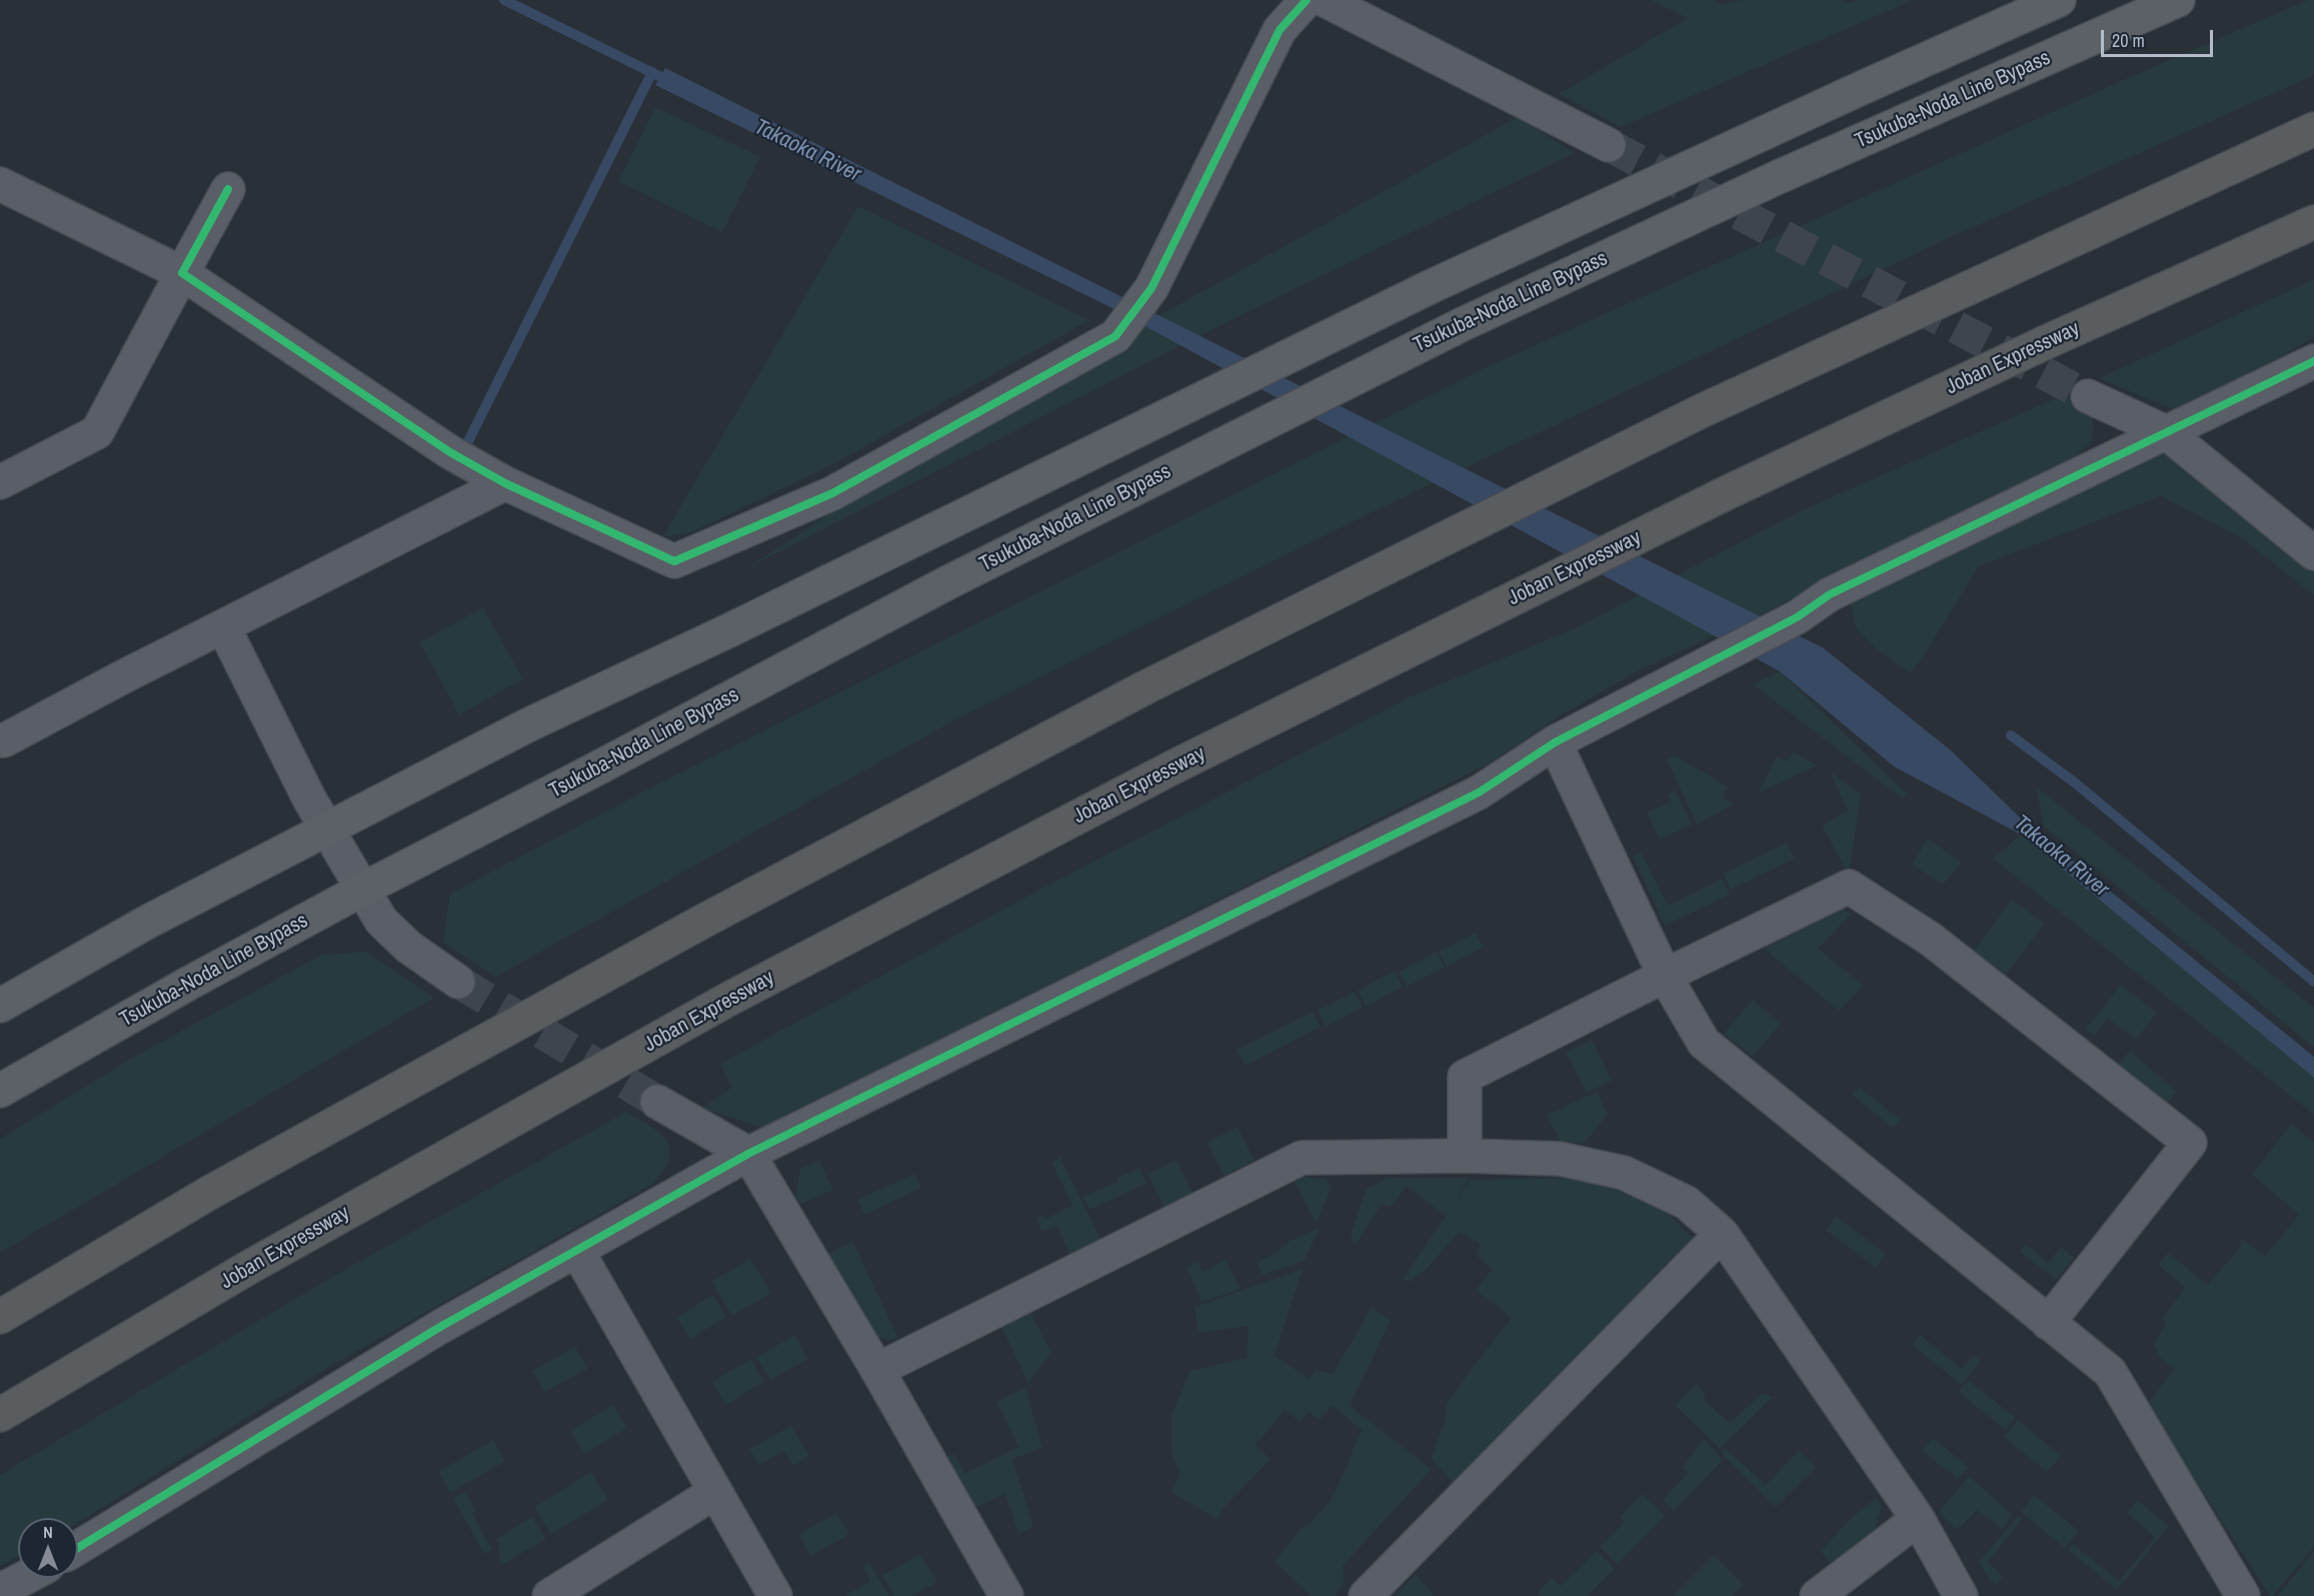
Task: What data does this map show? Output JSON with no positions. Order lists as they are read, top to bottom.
{
  "streets": {
    "highway": ["Joban Expressway"],
    "main road": ["Tsukuba-Noda Line Bypass"]
  },
  "water": ["Takaoka River"],
  "scale_bar": "20 m",
  "north": "top"
}
